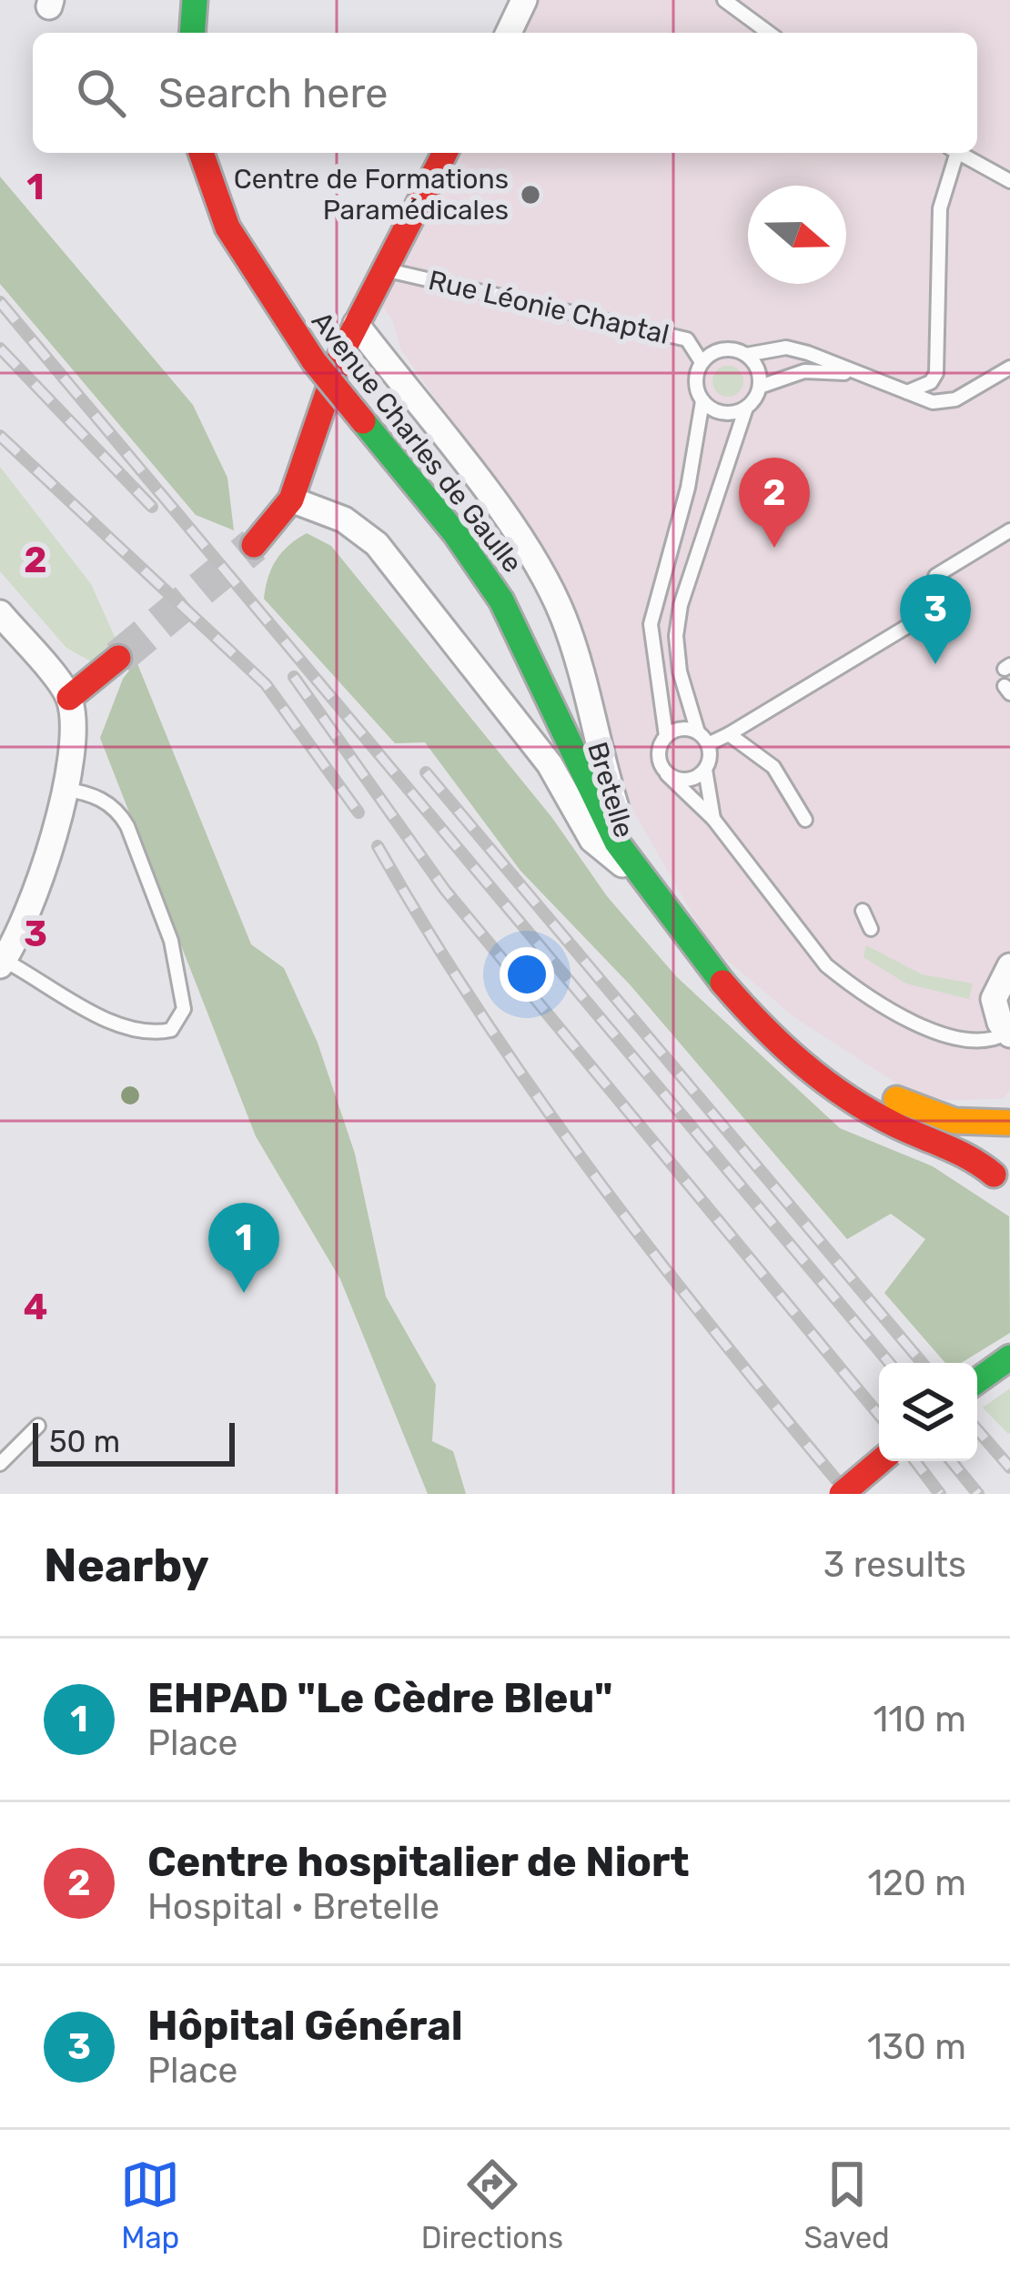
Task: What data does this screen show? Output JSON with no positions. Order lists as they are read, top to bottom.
{
  "streets": {
    "main road": ["Avenue Charles de Gaulle"],
    "street": ["Bretelle"],
    "lane": ["Rue Léonie Chaptal"]
  },
  "crossings": [
    ["Avenue Charles de Gaulle", "Bretelle"]
  ],
  "places": ["Centre de Formations Paramédicales"],
  "scale_bar": "50 m",
  "north": "right",
  "page": {
    "search": "Search here",
    "pins": ["2", "3", "1"],
    "scale": "50 m",
    "heading": ["Nearby", "3 results"],
    "list": [
      {
        "mark": "1",
        "name": "EHPAD \"Le Cèdre Bleu\"",
        "note": "Place",
        "value": "110 m"
      },
      {
        "mark": "2",
        "name": "Centre hospitalier de Niort",
        "note": "Hospital · Bretelle",
        "value": "120 m"
      },
      {
        "mark": "3",
        "name": "Hôpital Général",
        "note": "Place",
        "value": "130 m"
      }
    ],
    "nav": ["Map", "Directions", "Saved"]
  },
  "grid": {
    "rows": [
      "1",
      "2",
      "3",
      "4"
    ]
  }
}
